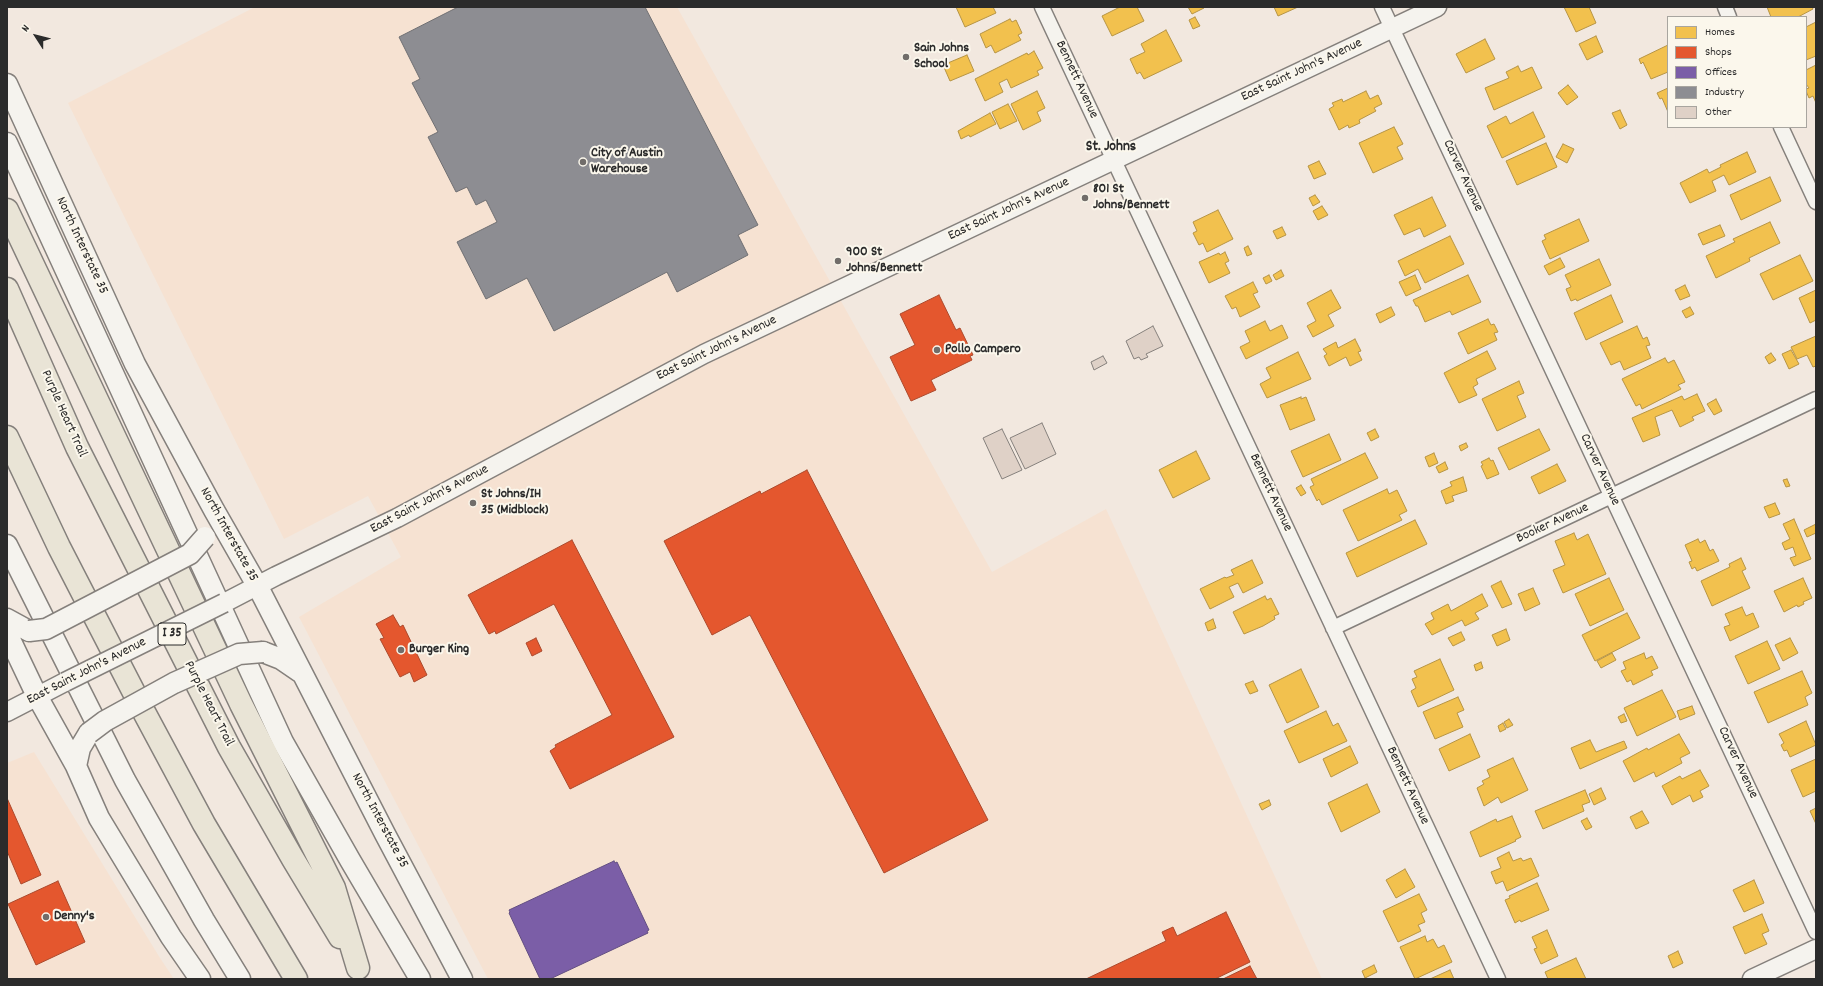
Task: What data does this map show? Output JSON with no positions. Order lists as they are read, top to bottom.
{
  "streets": {
    "highway": ["Purple Heart Trail", "I 35"],
    "main road": ["North Interstate 35"],
    "street": [
      "East Saint John's Avenue",
      "Bennett Avenue",
      "Carver Avenue",
      "Booker Avenue"
    ]
  },
  "crossings": [
    ["East Saint John's Avenue", "Bennett Avenue"],
    ["East Saint John's Avenue", "Carver Avenue"],
    ["East Saint John's Avenue", "North Interstate 35"],
    ["Bennett Avenue", "Booker Avenue"],
    ["Carver Avenue", "Booker Avenue"]
  ],
  "districts": ["St. Johns"],
  "places": [
    "Sain Johns School",
    "City of Austin Warehouse",
    "801 St Johns/Bennett",
    "900 St Johns/Bennett",
    "Pollo Campero",
    "St Johns/IH 35 (Midblock)",
    "Burger King",
    "Denny's"
  ],
  "legend": [
    "Homes",
    "Shops",
    "Offices",
    "Industry",
    "Other"
  ],
  "north": "top left"
}
